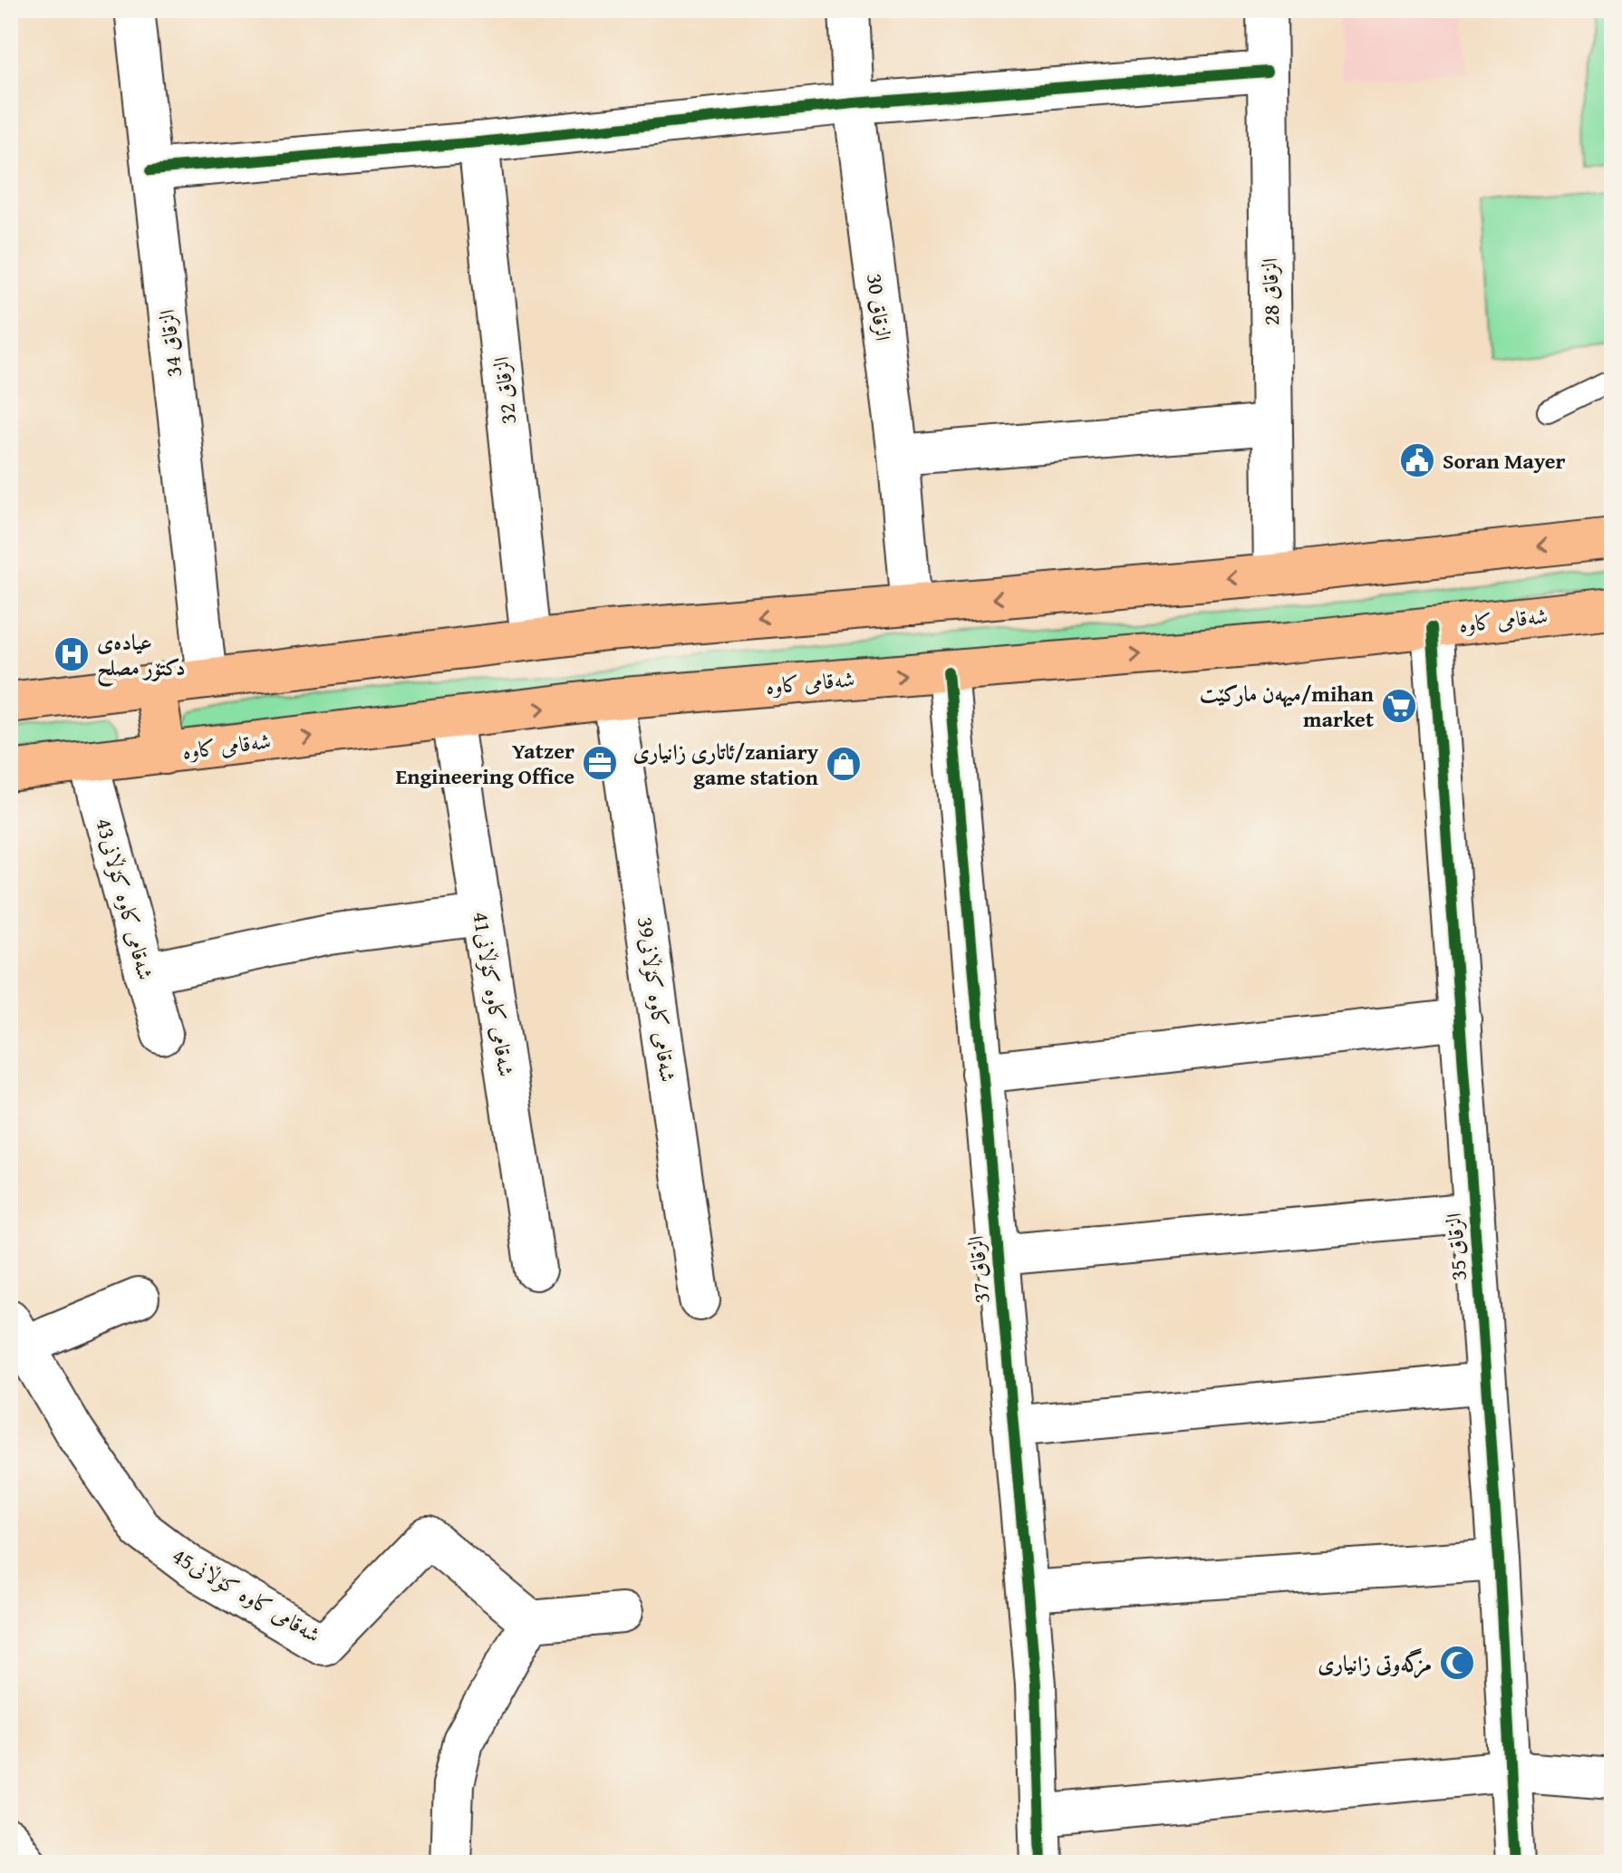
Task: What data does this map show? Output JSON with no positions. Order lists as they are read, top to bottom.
{
  "streets": {
    "main road": ["شەقامی کاوە"],
    "street": [
      "الزقاق 28",
      "الزقاق 30",
      "الزقاق 34",
      "الزقاق 32",
      "شەقامی کاوە کۆڵانی43",
      "شەقامی کاوە کۆڵانی41",
      "شەقامی کاوە کۆڵانی39",
      "الزقاق 35",
      "الزقاق 37",
      "شەقامی کاوە کۆڵانی45"
    ]
  },
  "crossings": [
    ["شەقامی کاوە", "شەقامی کاوە کۆڵانی43"],
    ["شەقامی کاوە", "شەقامی کاوە کۆڵانی41"],
    ["شەقامی کاوە", "شەقامی کاوە کۆڵانی39"],
    ["شەقامی کاوە", "الزقاق 35"],
    ["شەقامی کاوە", "الزقاق 37"]
  ],
  "places": {
    "public building": ["Soran Mayer"],
    "hospital": ["عیادەی دکتۆر مصلح"],
    "supermarket": ["میهەن مارکێت/mihan market"],
    "office": ["Yatzer Engineering Office"],
    "shop": ["ئاتاری زانیاری/zaniary game station"],
    "mosque": ["مزگەوتی زانیاری"]
  }
}
